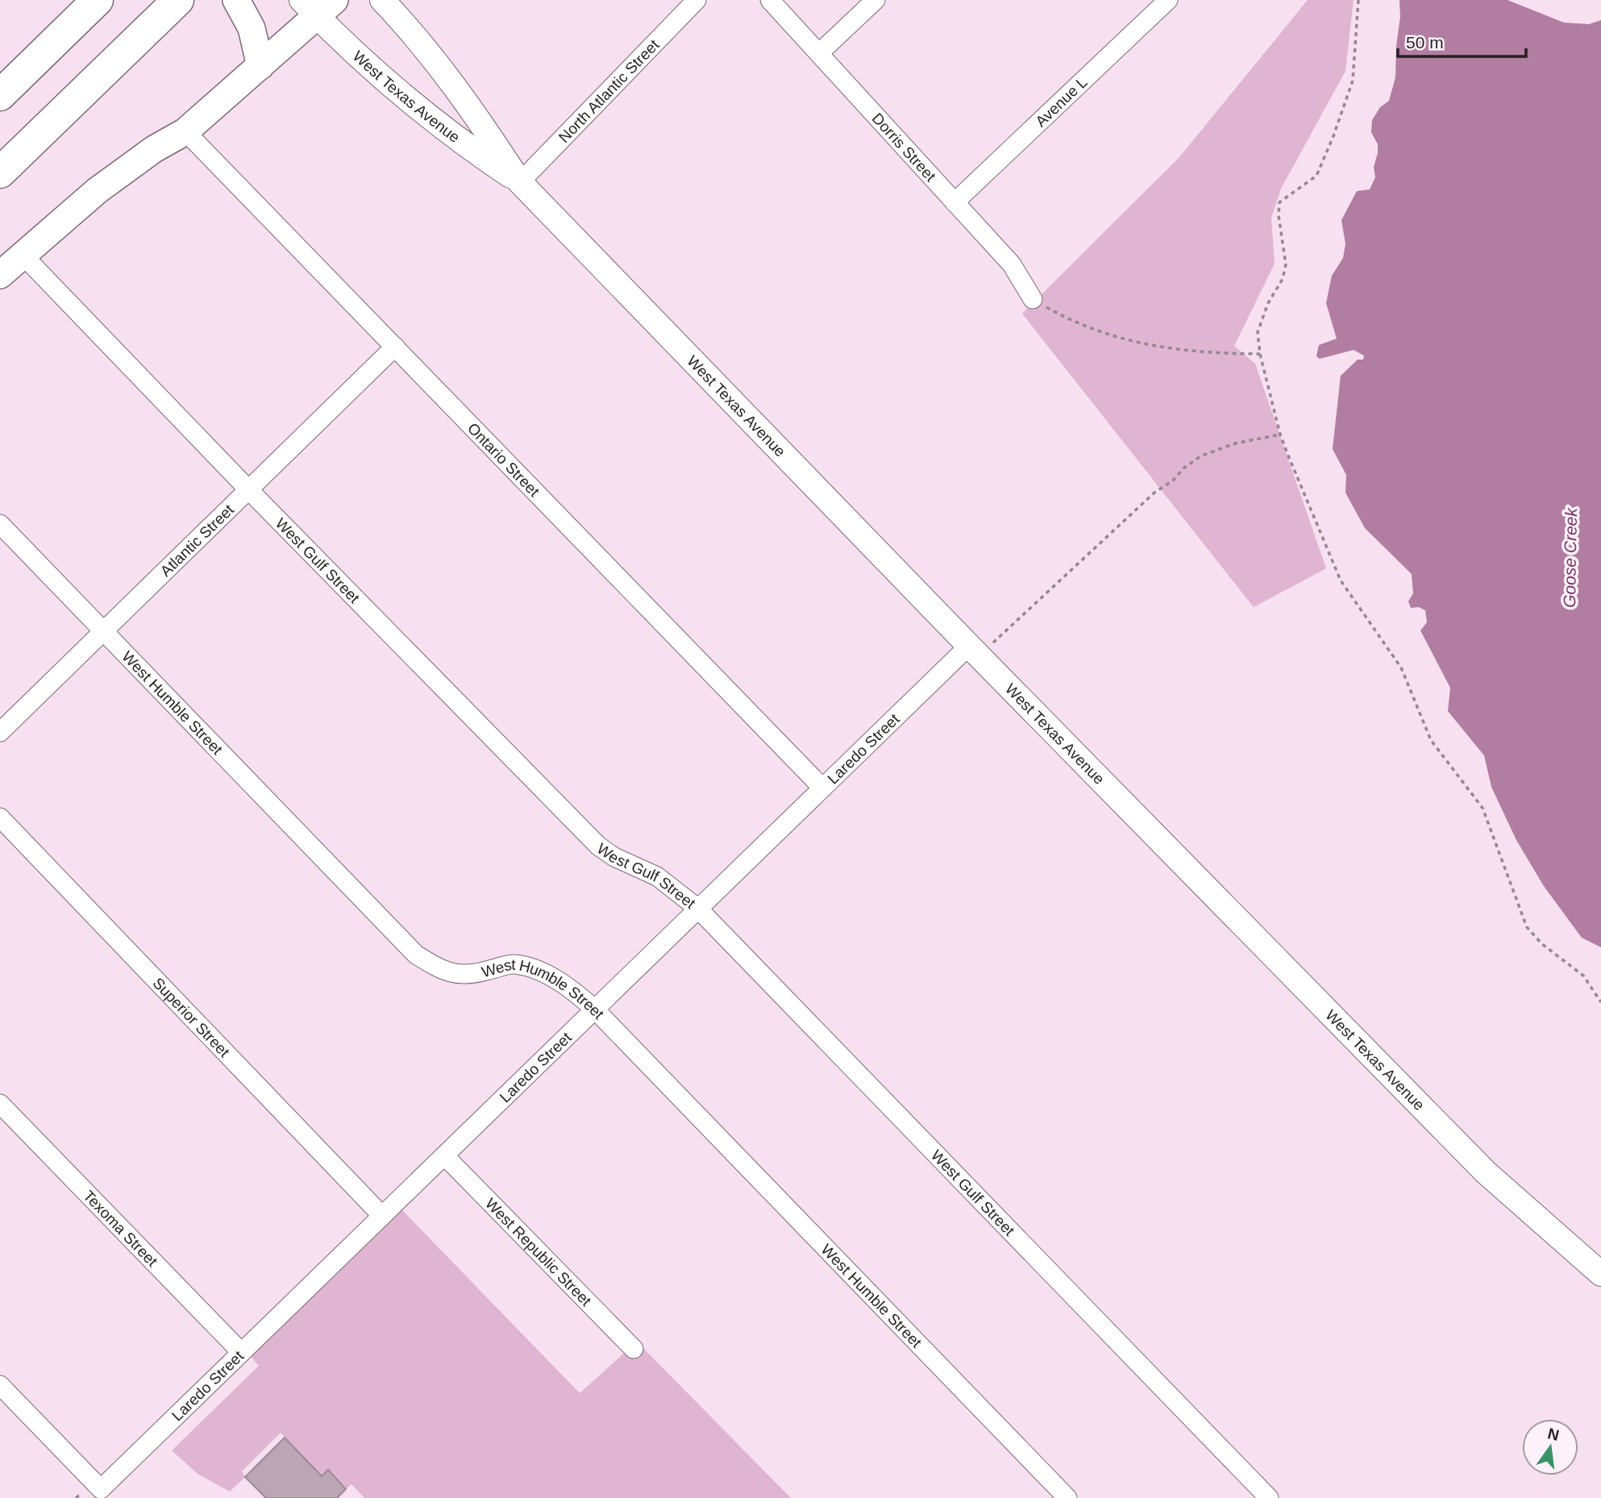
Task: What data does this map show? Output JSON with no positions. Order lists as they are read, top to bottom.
{
  "streets": {
    "street": [
      "North Atlantic Street",
      "West Texas Avenue",
      "Avenue L",
      "Dorris Street",
      "Ontario Street",
      "Atlantic Street",
      "West Gulf Street",
      "West Humble Street",
      "Laredo Street",
      "Superior Street",
      "Texoma Street",
      "West Republic Street"
    ]
  },
  "crossings": [
    ["North Atlantic Street", "West Texas Avenue"],
    ["West Texas Avenue", "Laredo Street"],
    ["Avenue L", "Dorris Street"],
    ["Ontario Street", "Atlantic Street"],
    ["Ontario Street", "Laredo Street"],
    ["Atlantic Street", "West Gulf Street"],
    ["Atlantic Street", "West Humble Street"],
    ["West Gulf Street", "Laredo Street"],
    ["West Humble Street", "Laredo Street"],
    ["Laredo Street", "Superior Street"],
    ["Laredo Street", "Texoma Street"],
    ["Laredo Street", "West Republic Street"]
  ],
  "water": ["Goose Creek"],
  "scale_bar": "50 m",
  "north": "top"
}
